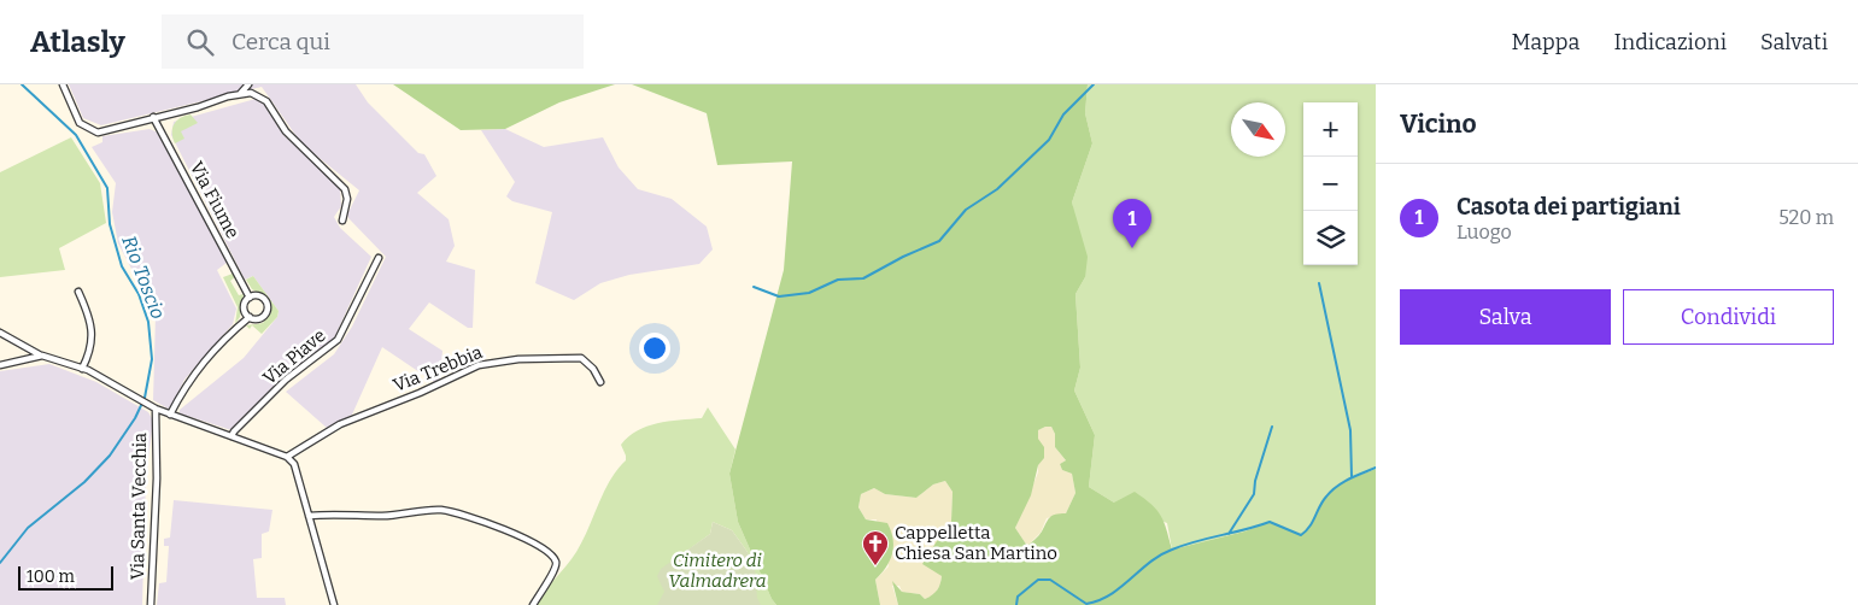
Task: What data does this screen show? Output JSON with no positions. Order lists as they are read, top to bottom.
{
  "streets": {
    "street": [
      "Via Fiume",
      "Via Piave",
      "Via Trebbia",
      "Via Santa Vecchia"
    ]
  },
  "water": ["Rio Toscio"],
  "parks": ["Cimitero di Valmadrera"],
  "places": {
    "church": ["Cappelletta Chiesa San Martino"]
  },
  "scale_bar": "100 m",
  "north": "bottom right",
  "page": {
    "header": "Atlasly",
    "search": "Cerca qui",
    "nav": ["Mappa", "Indicazioni", "Salvati"],
    "heading": "Vicino",
    "map_buttons": ["+", "−"],
    "list": [
      {
        "mark": "1",
        "name": "Casota dei partigiani",
        "note": "Luogo",
        "value": "520 m"
      }
    ],
    "pins": "1",
    "buttons": ["Salva", "Condividi"],
    "scale": "100 m"
  }
}
